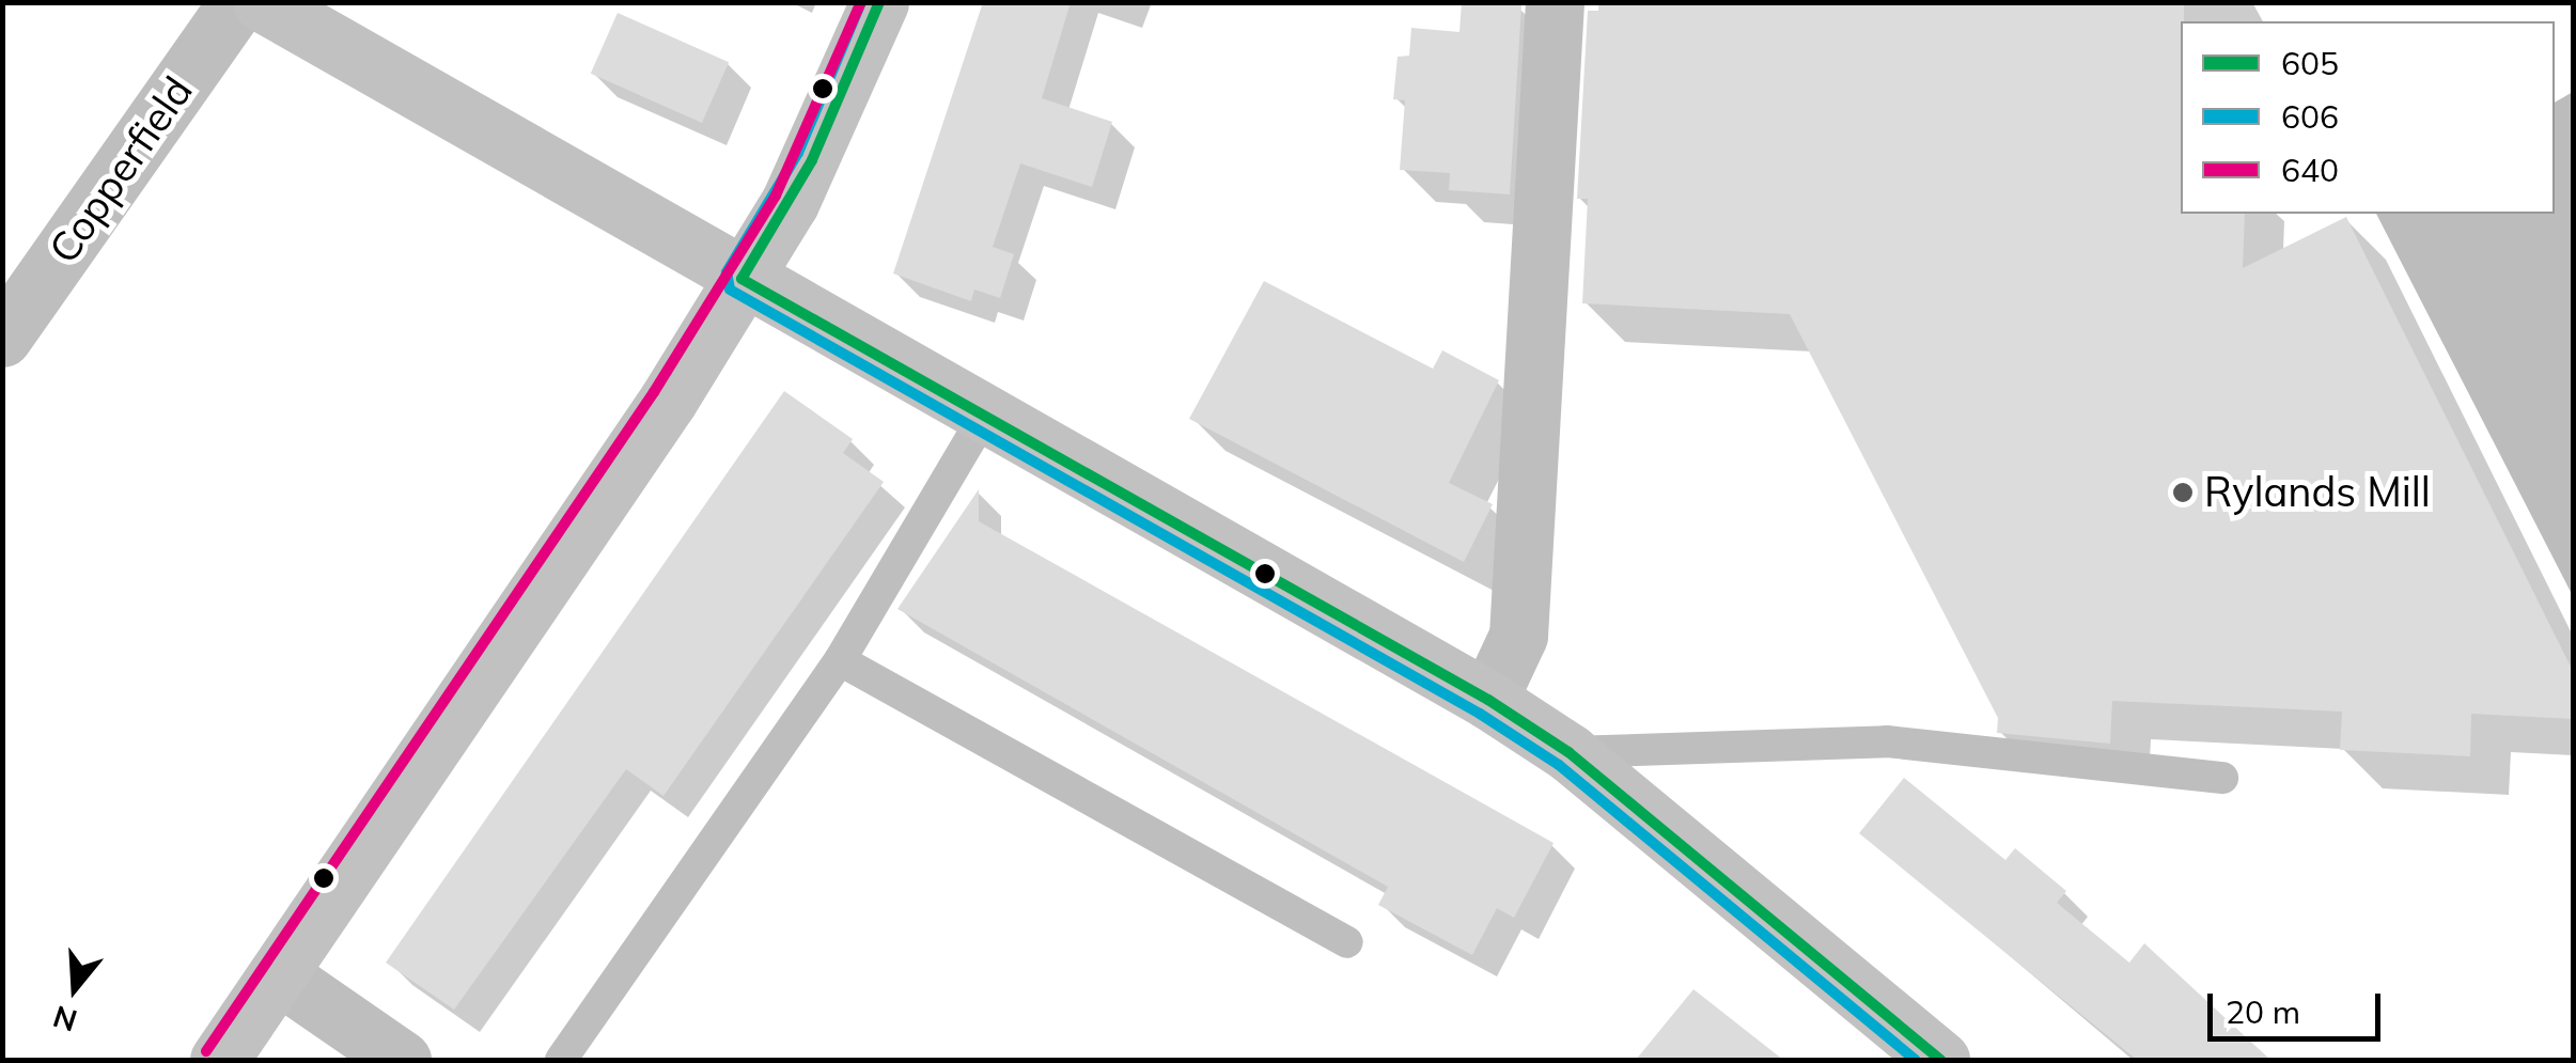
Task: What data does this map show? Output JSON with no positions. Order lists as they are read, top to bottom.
{
  "streets": {
    "street": ["Copperfield"]
  },
  "places": ["Rylands Mill"],
  "lines": ["transit line 605", "transit line 606", "transit line 640"],
  "legend": ["605", "606", "640"],
  "scale_bar": "20 m",
  "north": "bottom"
}
